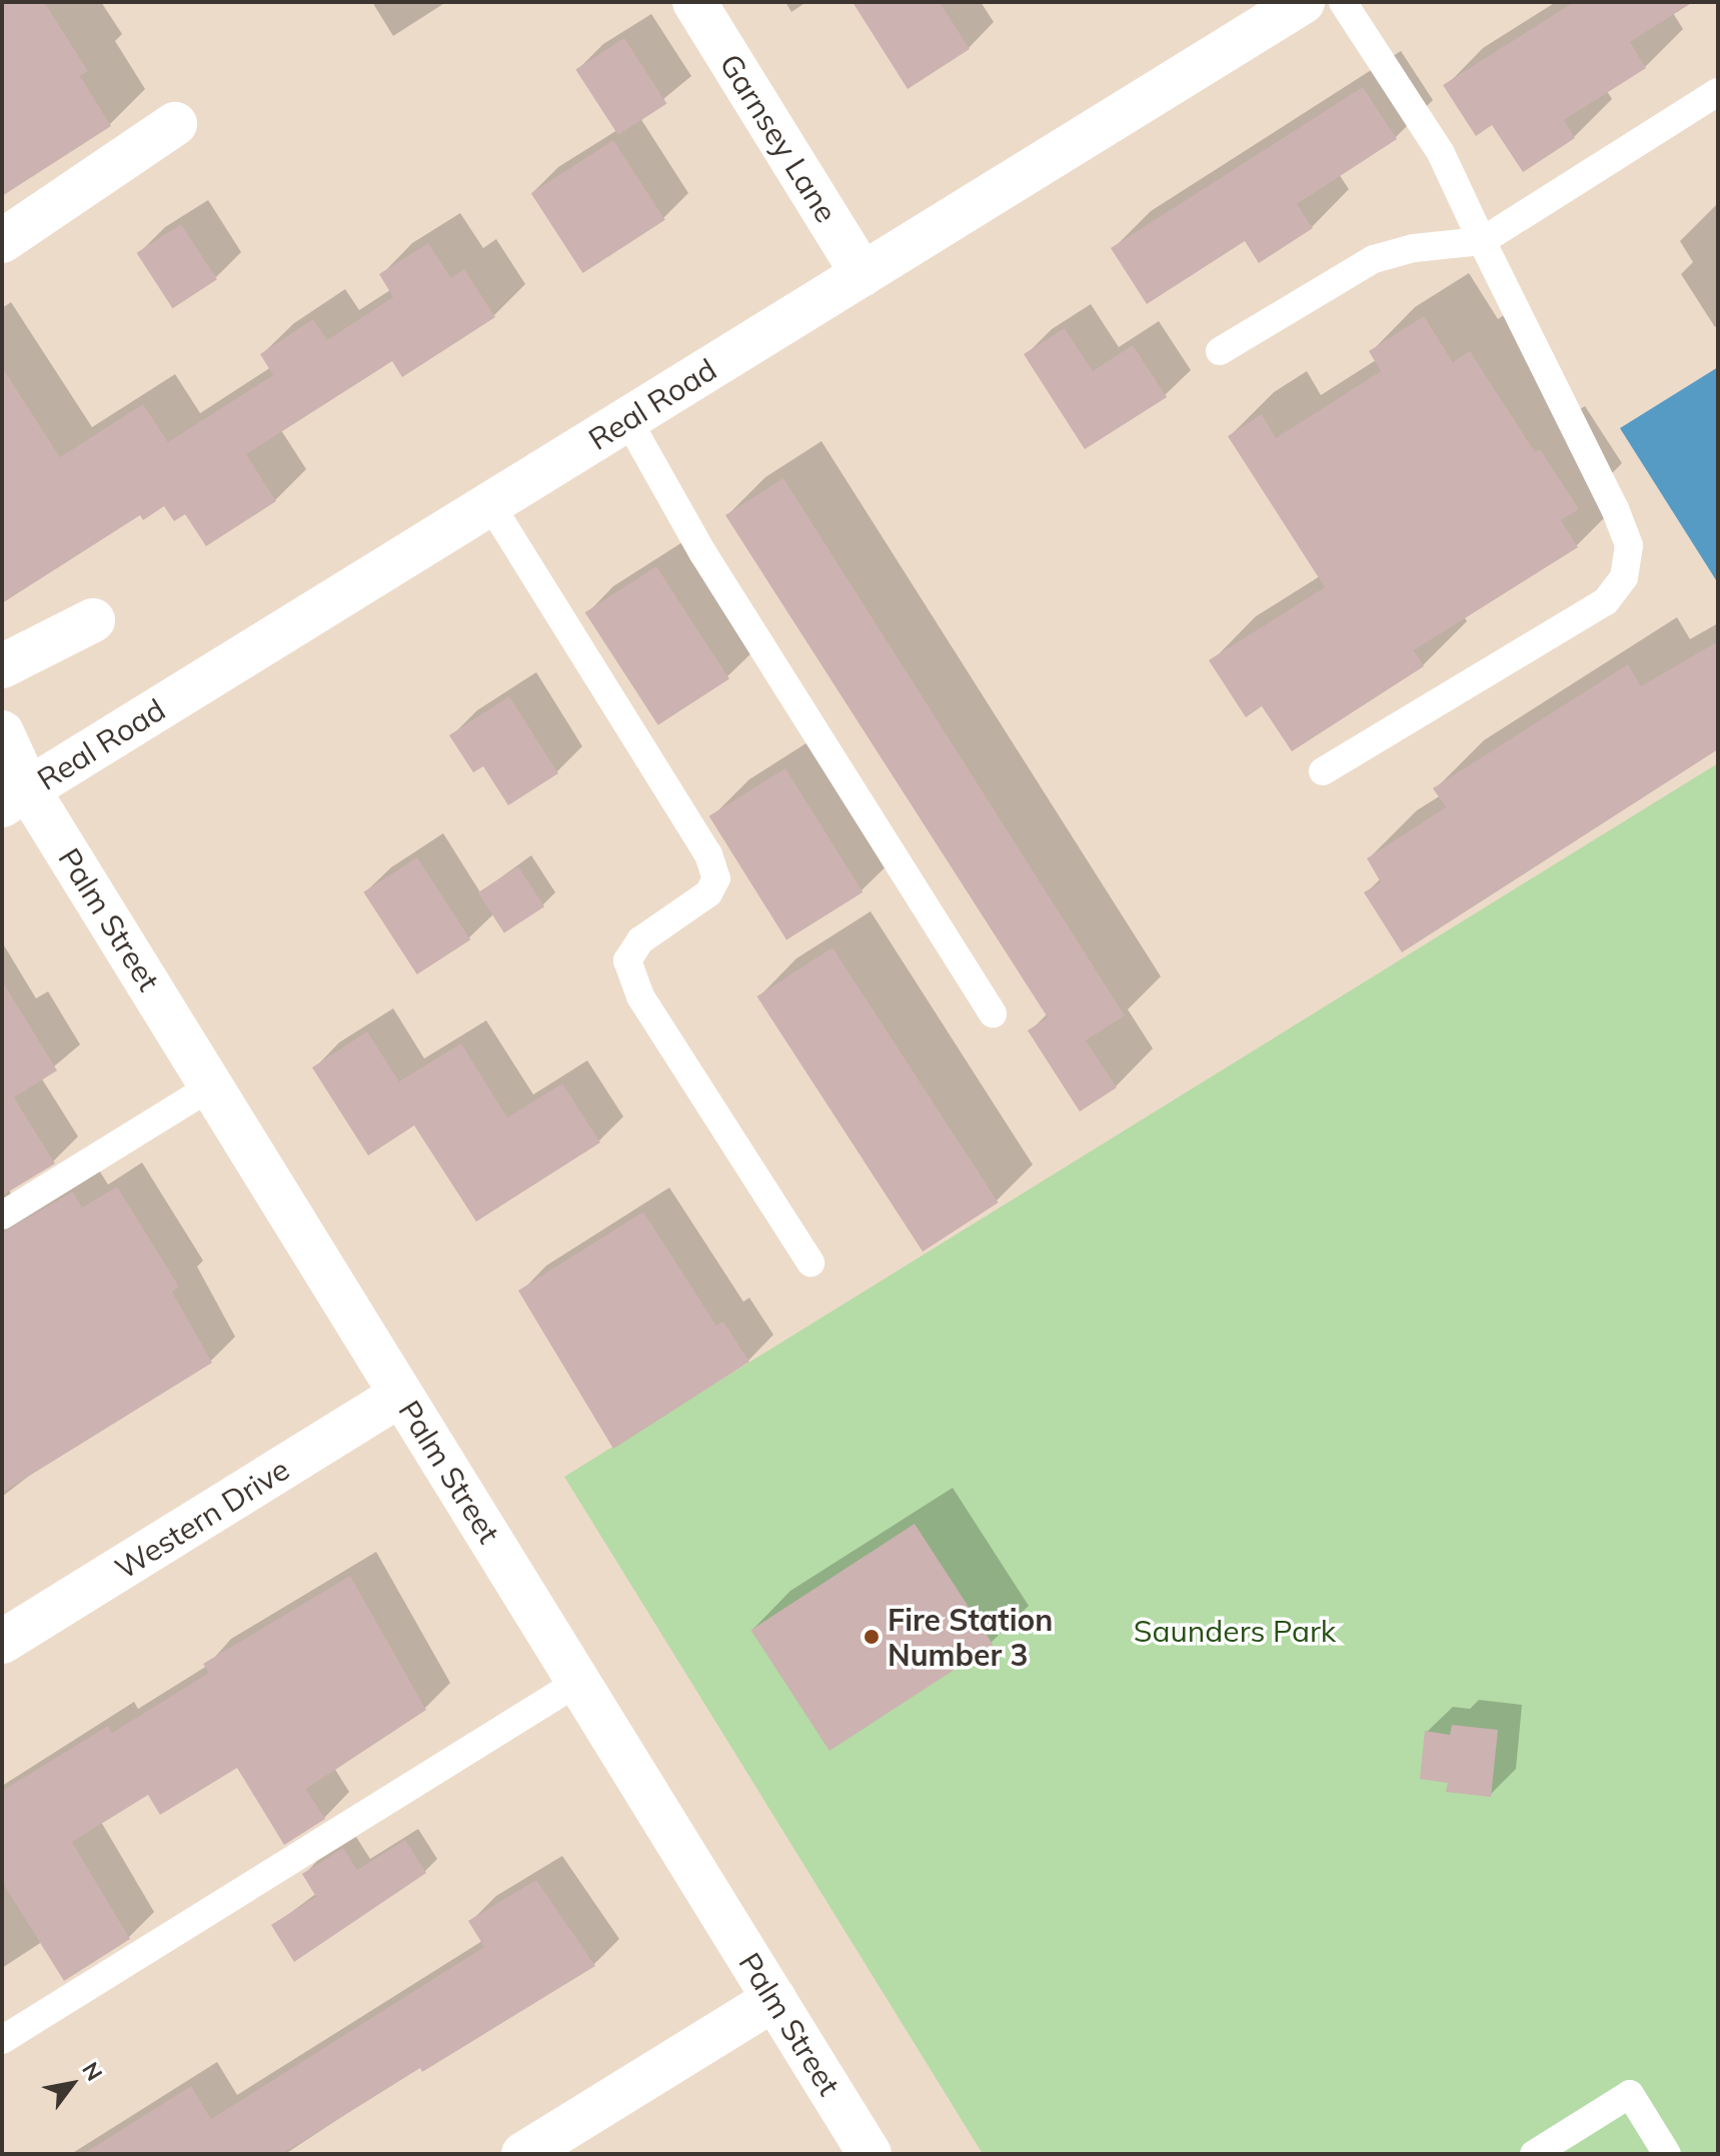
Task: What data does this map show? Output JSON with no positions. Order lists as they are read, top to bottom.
{
  "streets": {
    "street": [
      "Garnsey Lane",
      "Real Road",
      "Palm Street",
      "Western Drive"
    ]
  },
  "crossings": [
    ["Garnsey Lane", "Real Road"],
    ["Real Road", "Palm Street"],
    ["Palm Street", "Western Drive"]
  ],
  "parks": ["Saunders Park"],
  "places": ["Fire Station Number 3"],
  "north": "top right"
}
